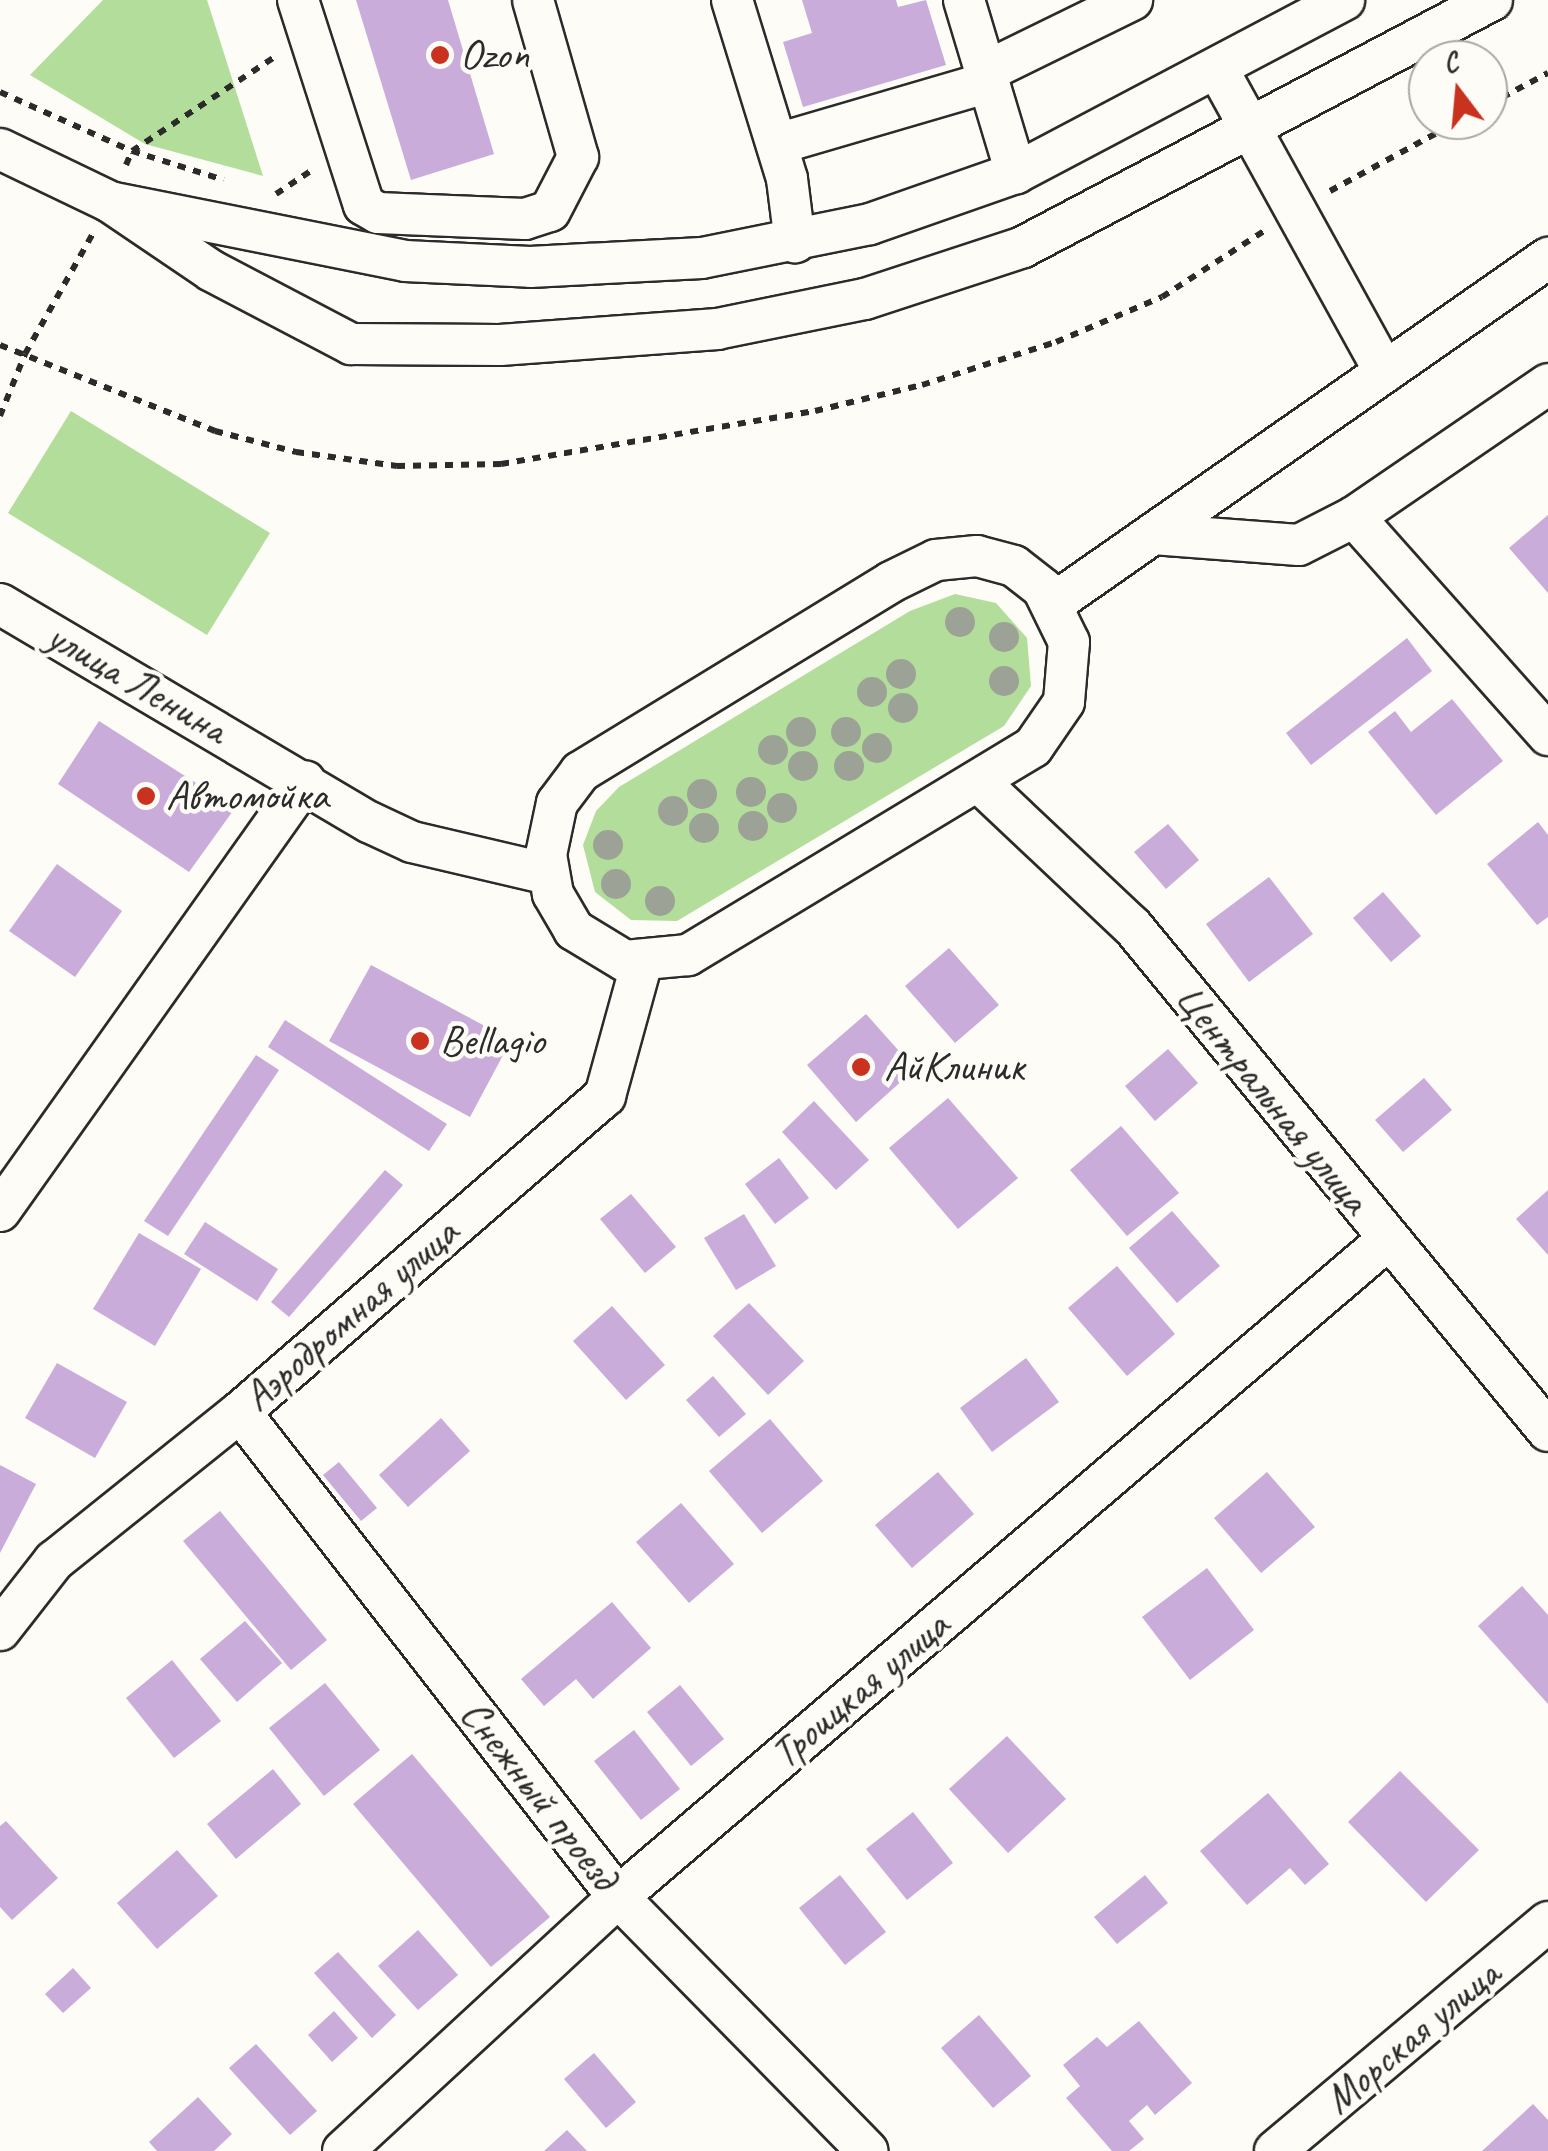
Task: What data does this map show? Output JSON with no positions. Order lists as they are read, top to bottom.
{
  "streets": {
    "street": [
      "улица Ленина",
      "Центральная улица",
      "Аэродромная улица",
      "Троицкая улица",
      "Снежный проезд",
      "Морская улица"
    ]
  },
  "crossings": [
    ["Центральная улица", "Троицкая улица"],
    ["Аэродромная улица", "Снежный проезд"],
    ["Троицкая улица", "Снежный проезд"]
  ],
  "places": [
    "Ozon",
    "Автомойка",
    "Bellagio",
    "АйКлиник"
  ],
  "north": "top"
}
